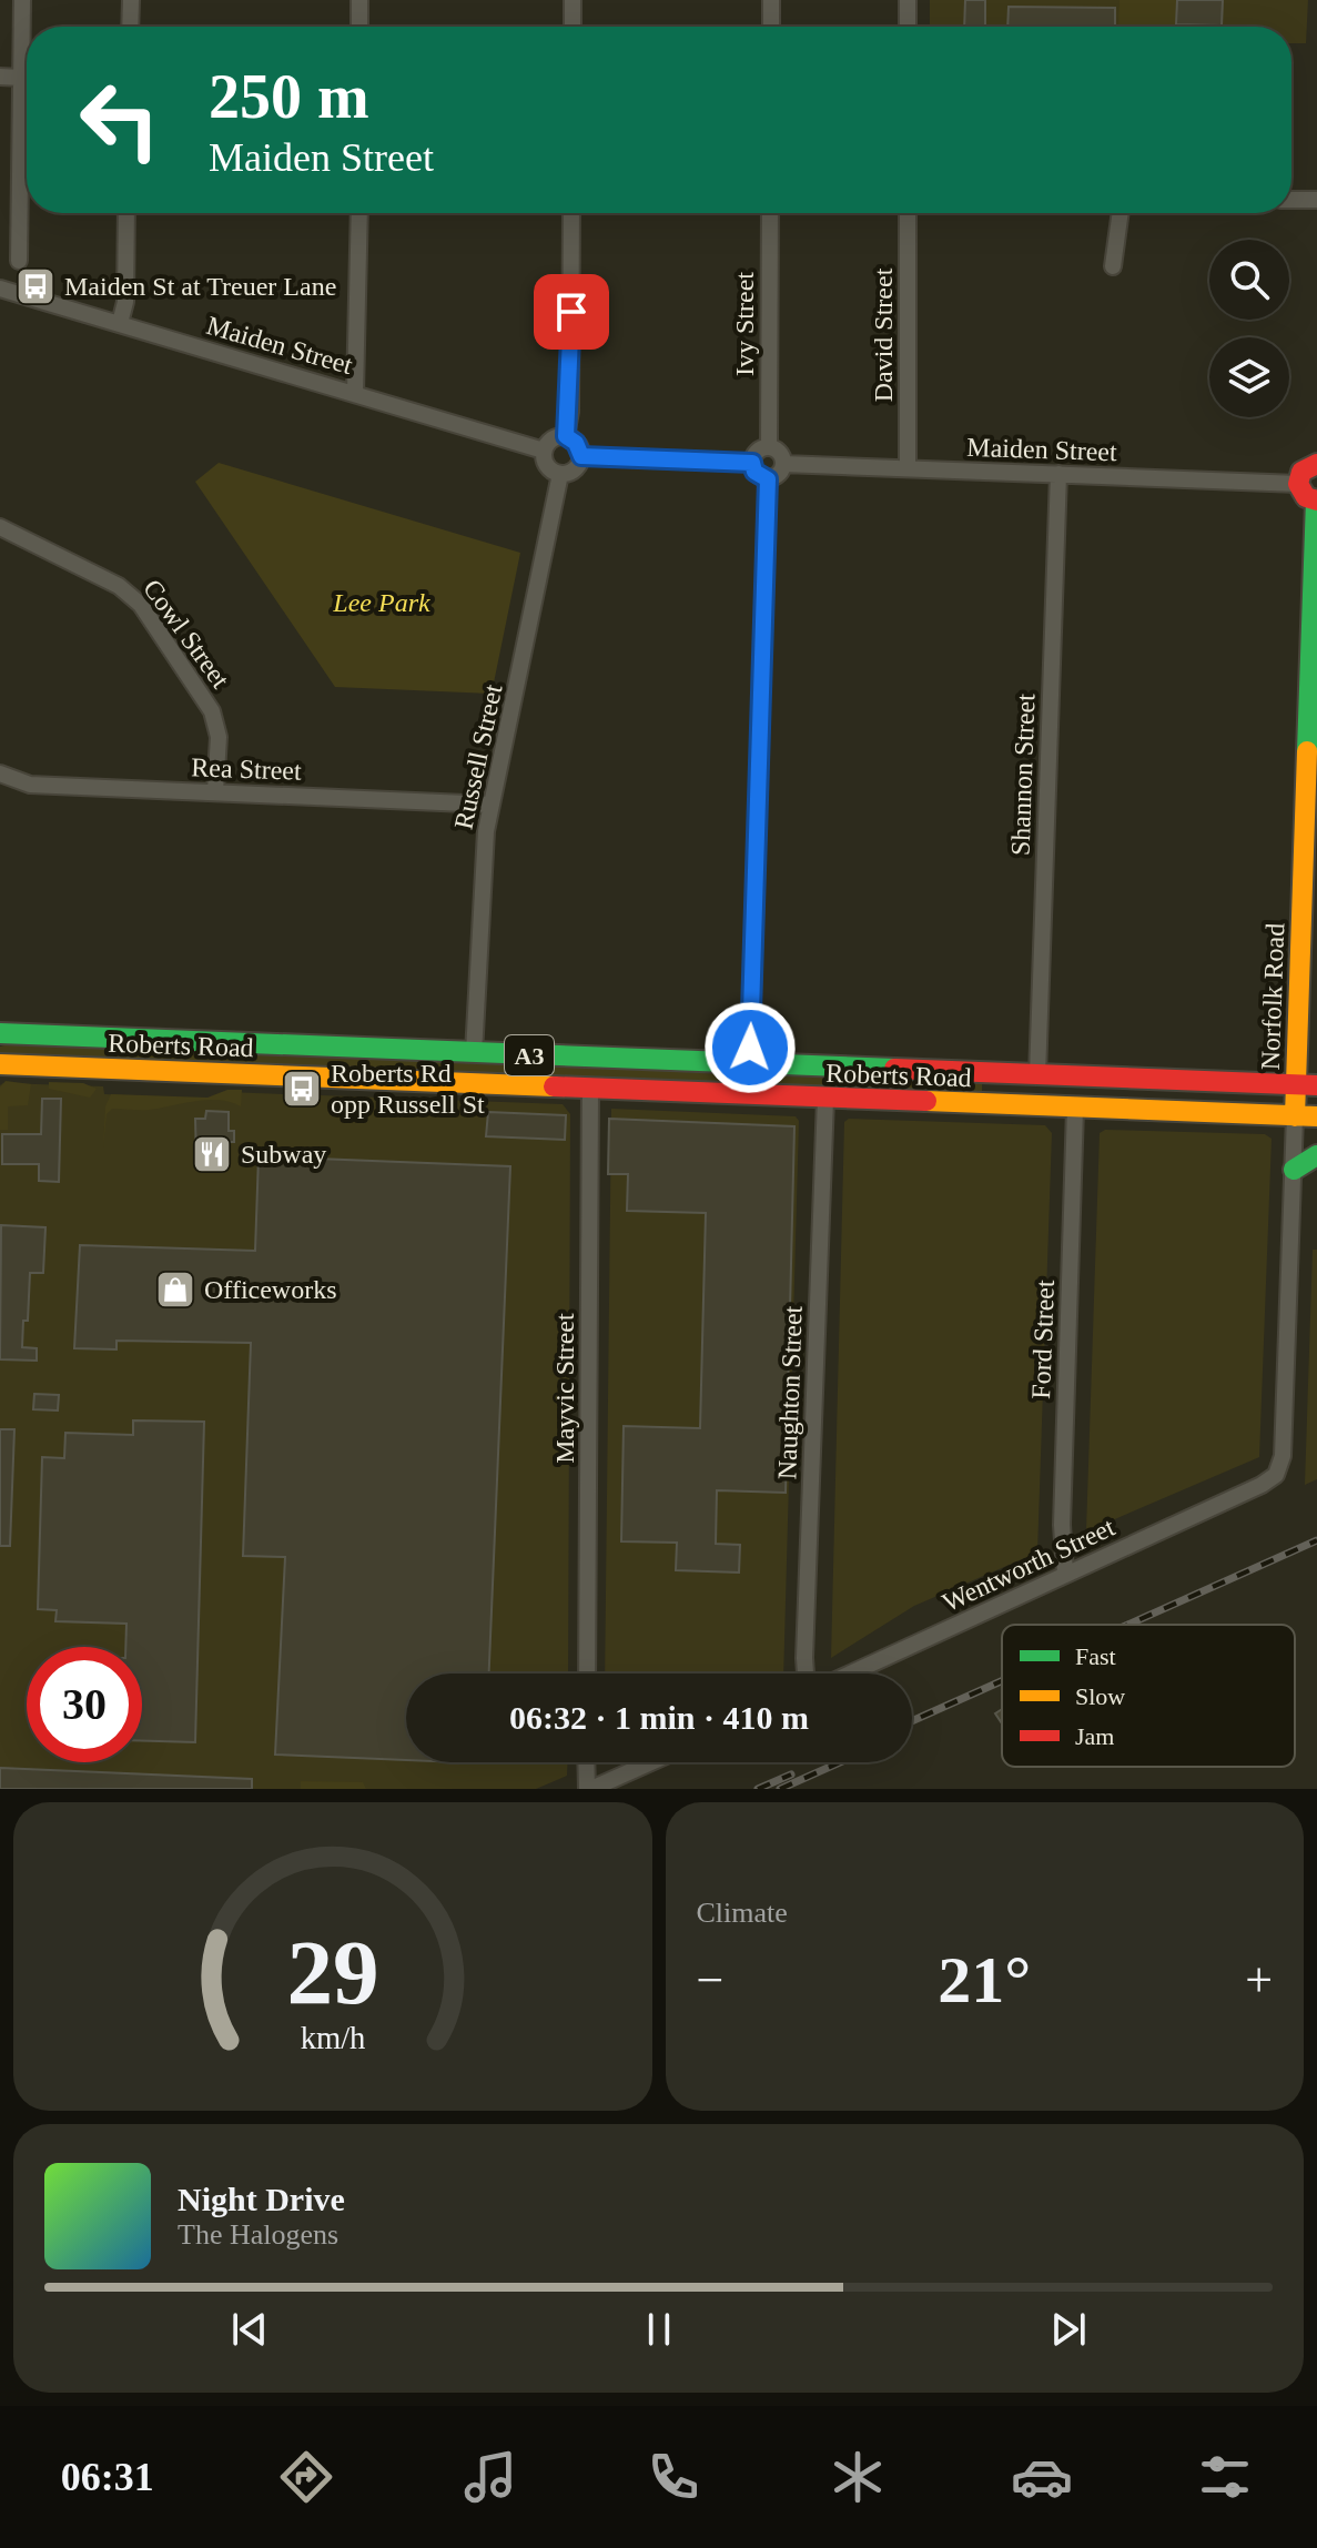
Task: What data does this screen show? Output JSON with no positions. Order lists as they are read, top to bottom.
{
  "streets": {
    "main road": ["Norfolk Road", "Roberts Road", "A3"],
    "street": [
      "Ivy Street",
      "David Street",
      "Maiden Street",
      "Cowl Street",
      "Russell Street",
      "Rea Street",
      "Shannon Street",
      "Ford Street",
      "Mayvic Street",
      "Naughton Street",
      "Wentworth Street"
    ]
  },
  "crossings": [
    ["Ivy Street", "Maiden Street"],
    ["David Street", "Maiden Street"],
    ["Maiden Street", "Russell Street"],
    ["Maiden Street", "Shannon Street"],
    ["Cowl Street", "Rea Street"],
    ["Russell Street", "Rea Street"],
    ["Russell Street", "Roberts Road"],
    ["Shannon Street", "Roberts Road"],
    ["Norfolk Road", "Roberts Road"],
    ["Norfolk Road", "Wentworth Street"],
    ["Roberts Road", "Ford Street"],
    ["Roberts Road", "Mayvic Street"],
    ["Roberts Road", "Naughton Street"],
    ["Ford Street", "Wentworth Street"]
  ],
  "parks": ["Lee Park"],
  "places": {
    "bus stop": ["Maiden St at Treuer Lane", "Roberts Rd opp Russell St"],
    "restaurant": ["Subway"],
    "shop": ["Officeworks"]
  },
  "legend": ["Fast", "Slow", "Jam"],
  "page": {
    "turn": ["250 m", "Maiden Street"],
    "limit": "30",
    "trip": "06:32 · 1 min · 410 m",
    "tile": "Climate",
    "heat": ["−", "21°", "+"],
    "song": ["Night Drive", "The Halogens"],
    "tabs": "06:31",
    "gauge": ["29", "km/h"]
  }
}
